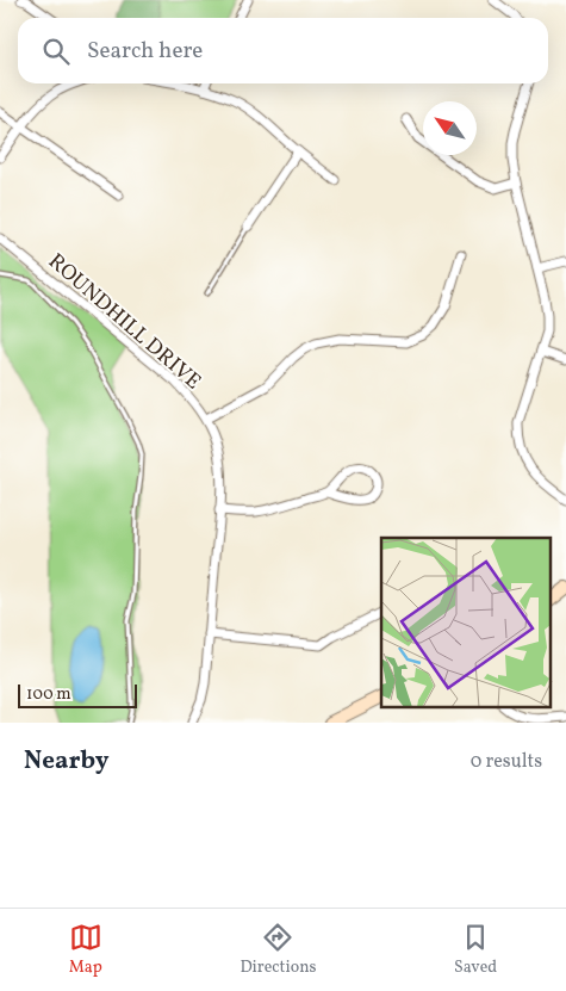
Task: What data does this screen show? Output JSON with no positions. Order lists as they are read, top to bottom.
{
  "streets": {
    "street": ["ROUNDHILL DRIVE"]
  },
  "scale_bar": "100 m",
  "north": "top left",
  "page": {
    "search": "Search here",
    "scale": "100 m",
    "heading": ["Nearby", "0 results"],
    "nav": ["Map", "Directions", "Saved"]
  }
}
